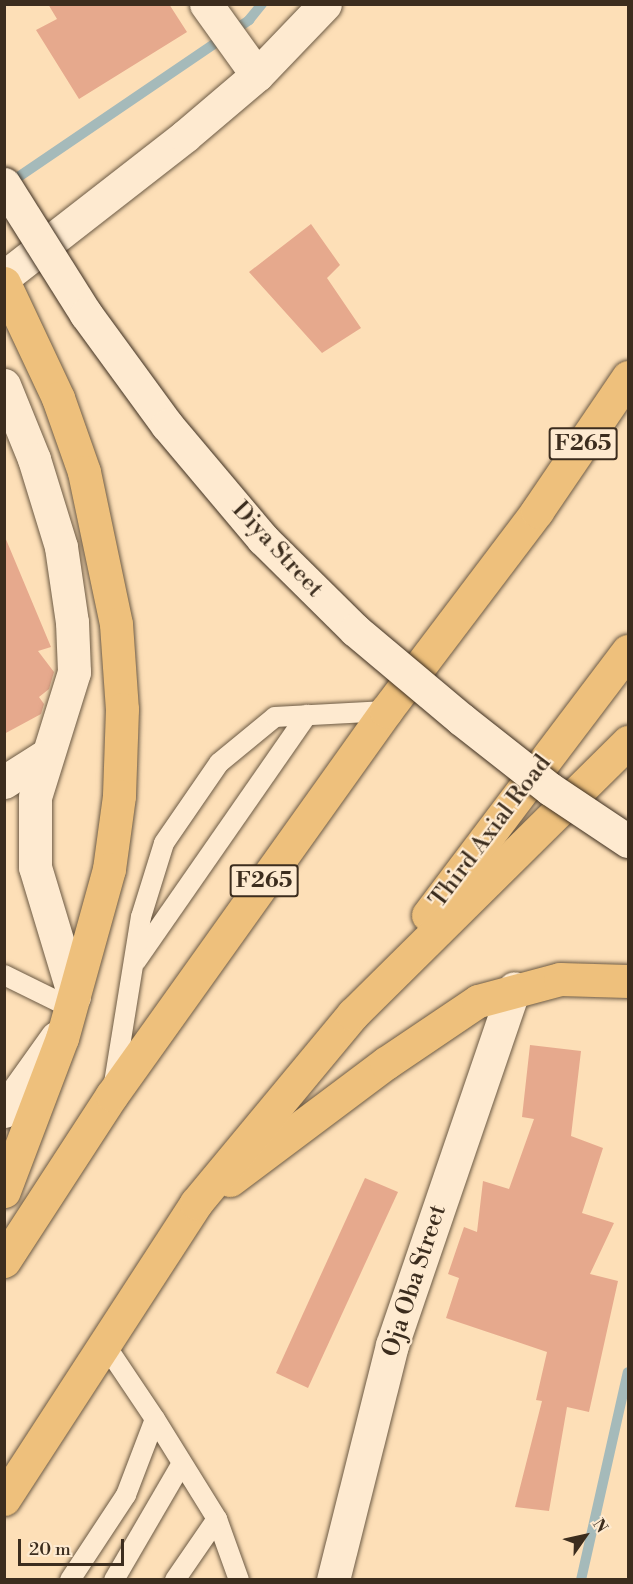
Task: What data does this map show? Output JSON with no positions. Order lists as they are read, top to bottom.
{
  "streets": {
    "highway": ["F265", "Third Axial Road"],
    "street": ["Diya Street", "Oja Oba Street"]
  },
  "scale_bar": "20 m",
  "north": "top right"
}
